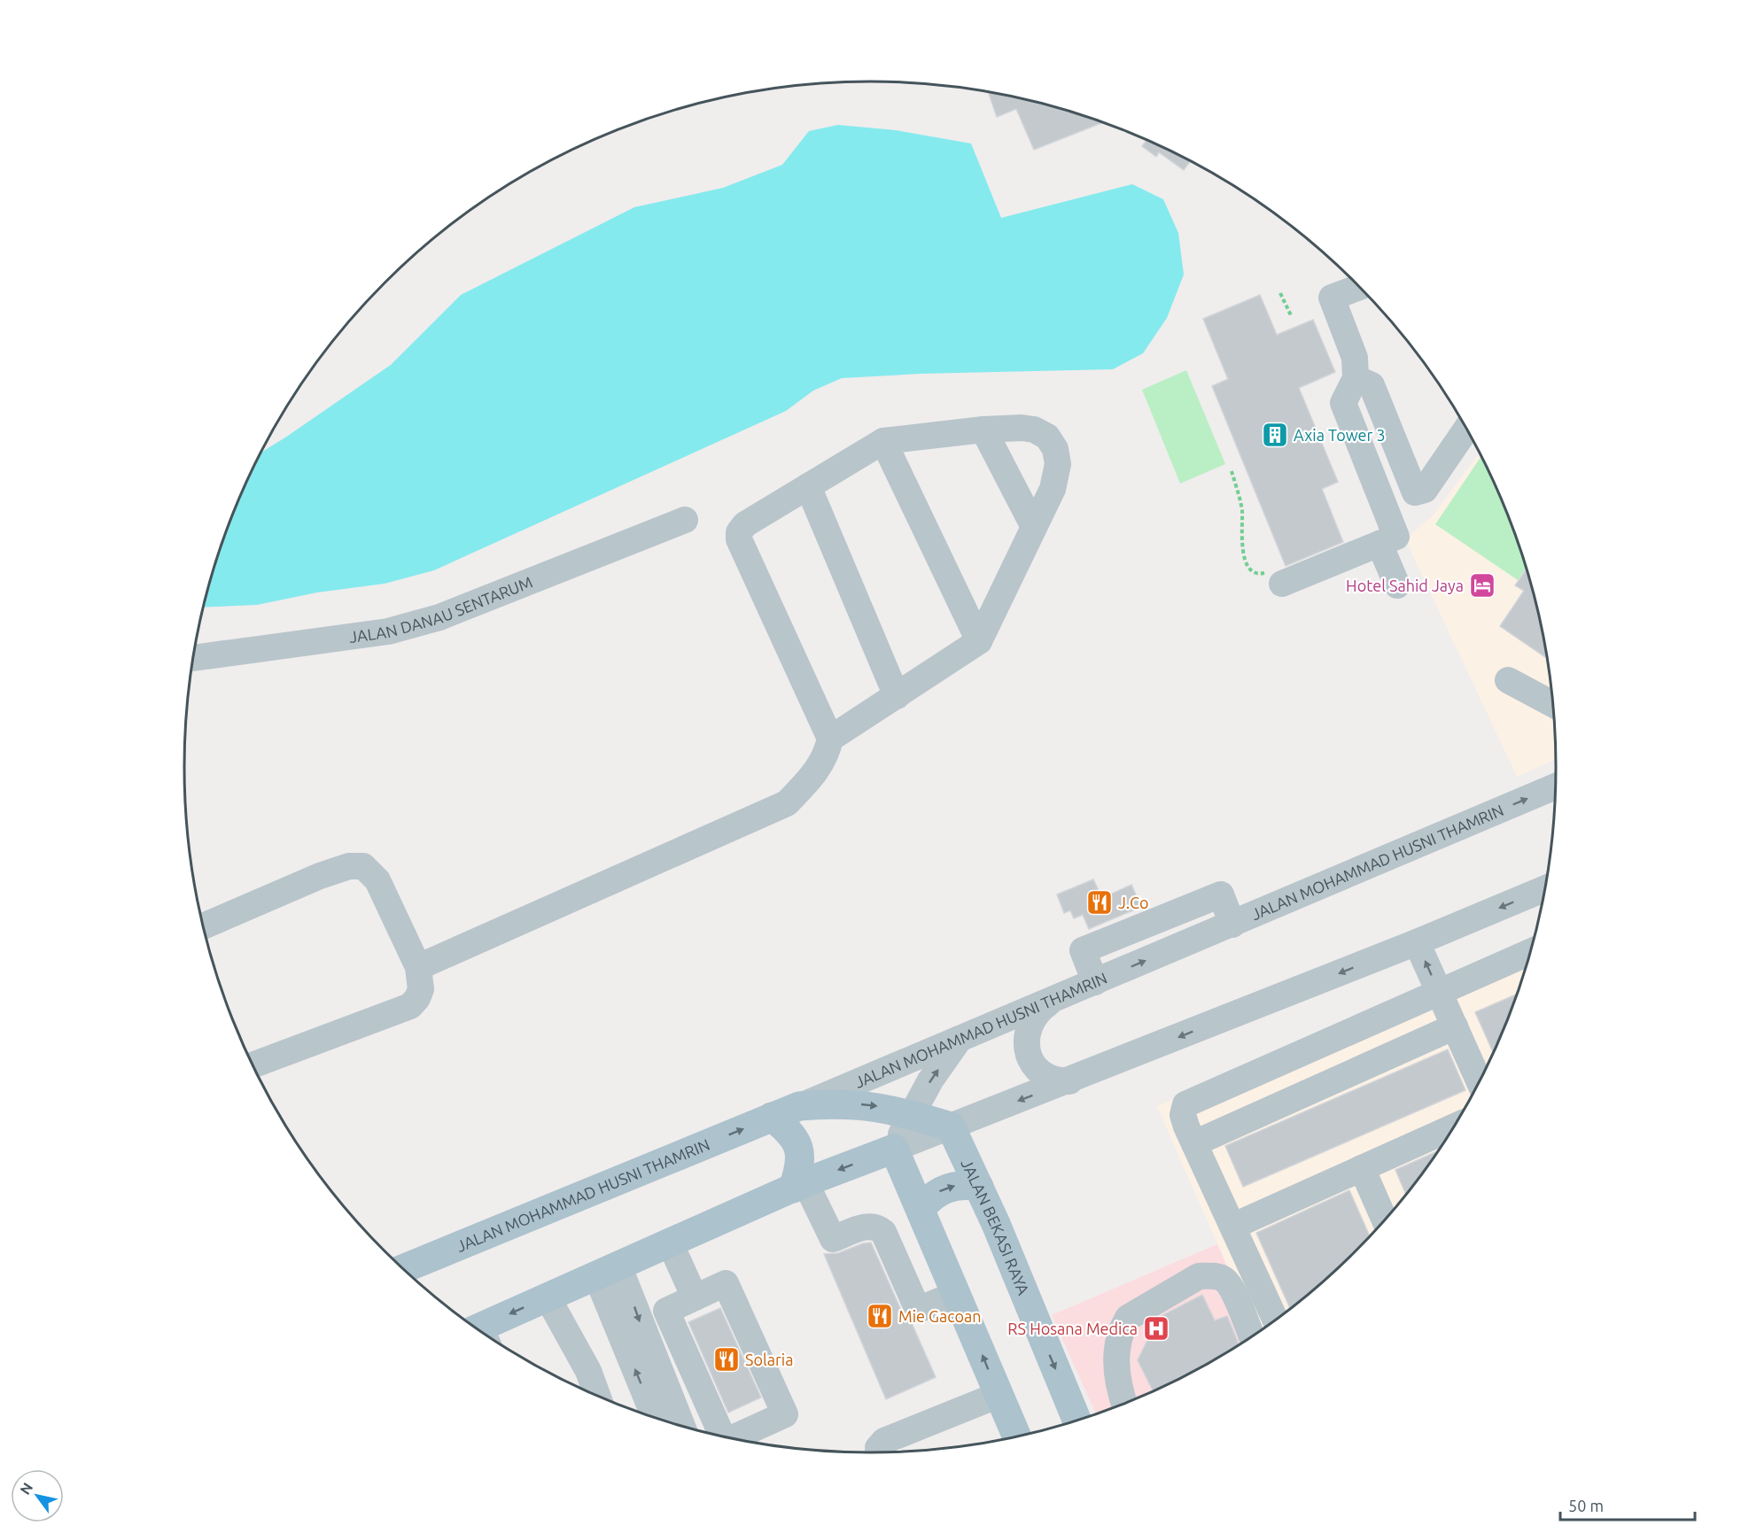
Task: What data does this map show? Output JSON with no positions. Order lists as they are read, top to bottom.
{
  "streets": {
    "main road": ["JALAN MOHAMMAD HUSNI THAMRIN", "JALAN BEKASI RAYA"],
    "street": ["JALAN DANAU SENTARUM"]
  },
  "places": {
    "building": ["Axia Tower 3"],
    "hotel": ["Hotel Sahid Jaya"],
    "restaurant": ["J.Co", "Mie Gacoan", "Solaria"],
    "hospital": ["RS Hosana Medica"]
  },
  "scale_bar": "50 m",
  "north": "top left"
}
